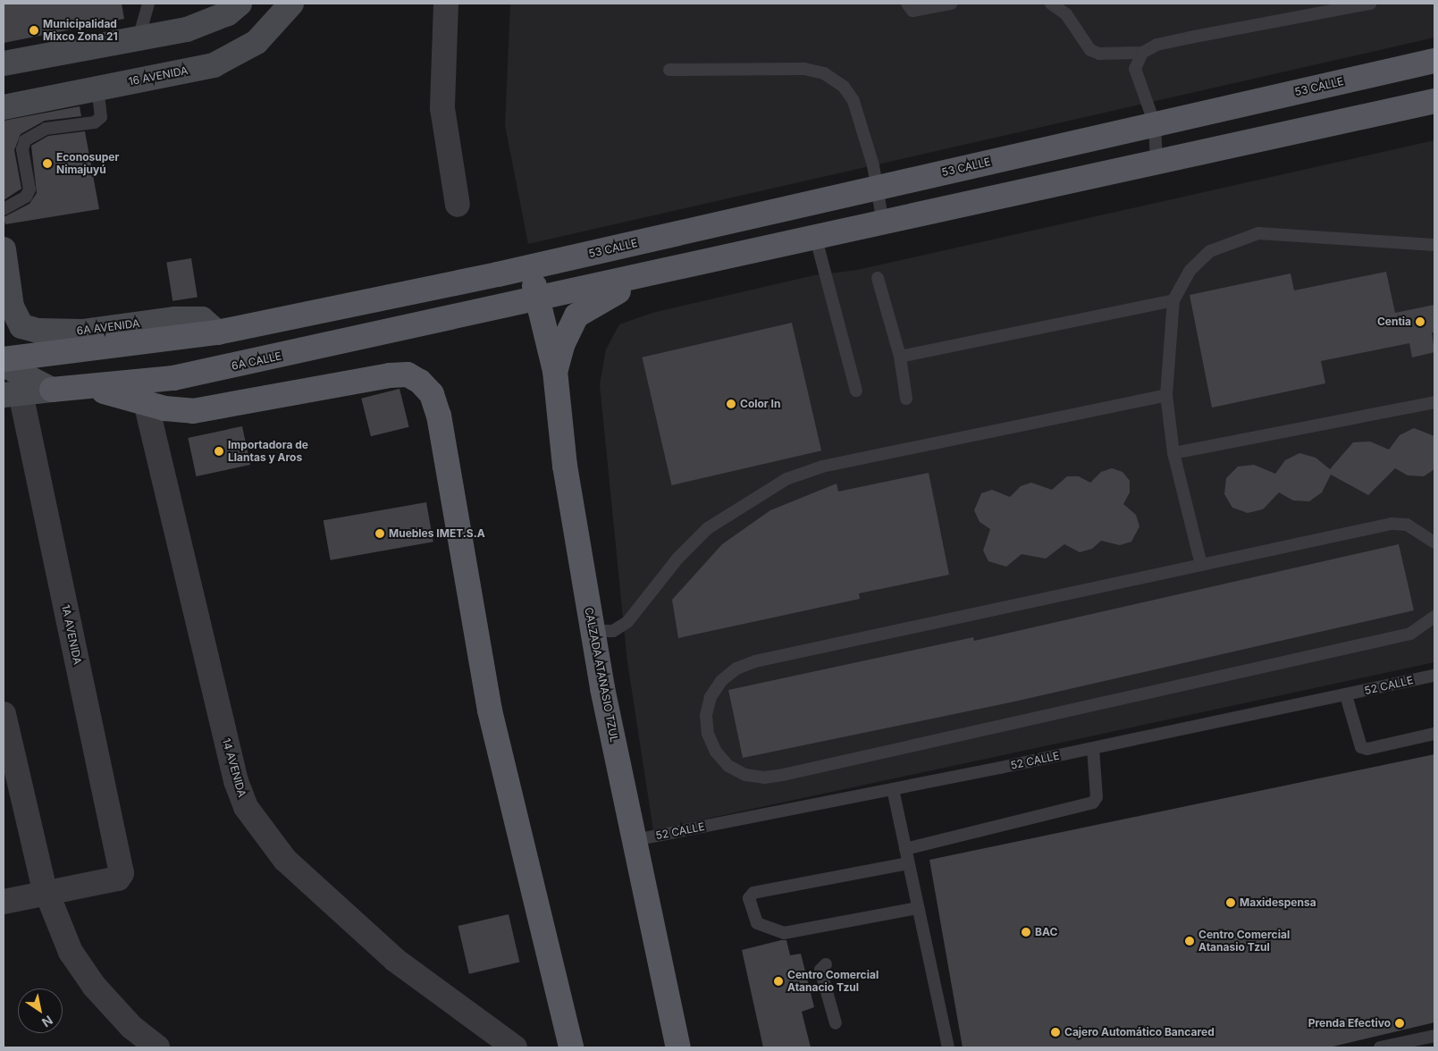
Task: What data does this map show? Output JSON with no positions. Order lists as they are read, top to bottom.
{
  "streets": {
    "main road": [
      "16 AVENIDA",
      "53 CALLE",
      "6A AVENIDA",
      "6A CALLE",
      "CALZADA ATANASIO TZUL"
    ],
    "street": ["1A AVENIDA", "14 AVENIDA"],
    "lane": ["52 CALLE"]
  },
  "crossings": [
    ["53 CALLE", "6A AVENIDA"],
    ["53 CALLE", "CALZADA ATANASIO TZUL"],
    ["6A CALLE", "1A AVENIDA"],
    ["6A CALLE", "CALZADA ATANASIO TZUL"],
    ["CALZADA ATANASIO TZUL", "52 CALLE"]
  ],
  "places": [
    "Municipalidad Mixco Zona 21",
    "Econosuper Nimajuyú",
    "Centia",
    "Color In",
    "Importadora de Llantas y Aros",
    "Muebles IMET.S.A",
    "Maxidespensa",
    "BAC",
    "Centro Comercial Atanasio Tzul",
    "Centro Comercial Atanacio Tzul",
    "Prenda Efectivo",
    "Cajero Automático Bancared"
  ],
  "north": "bottom right"
}
